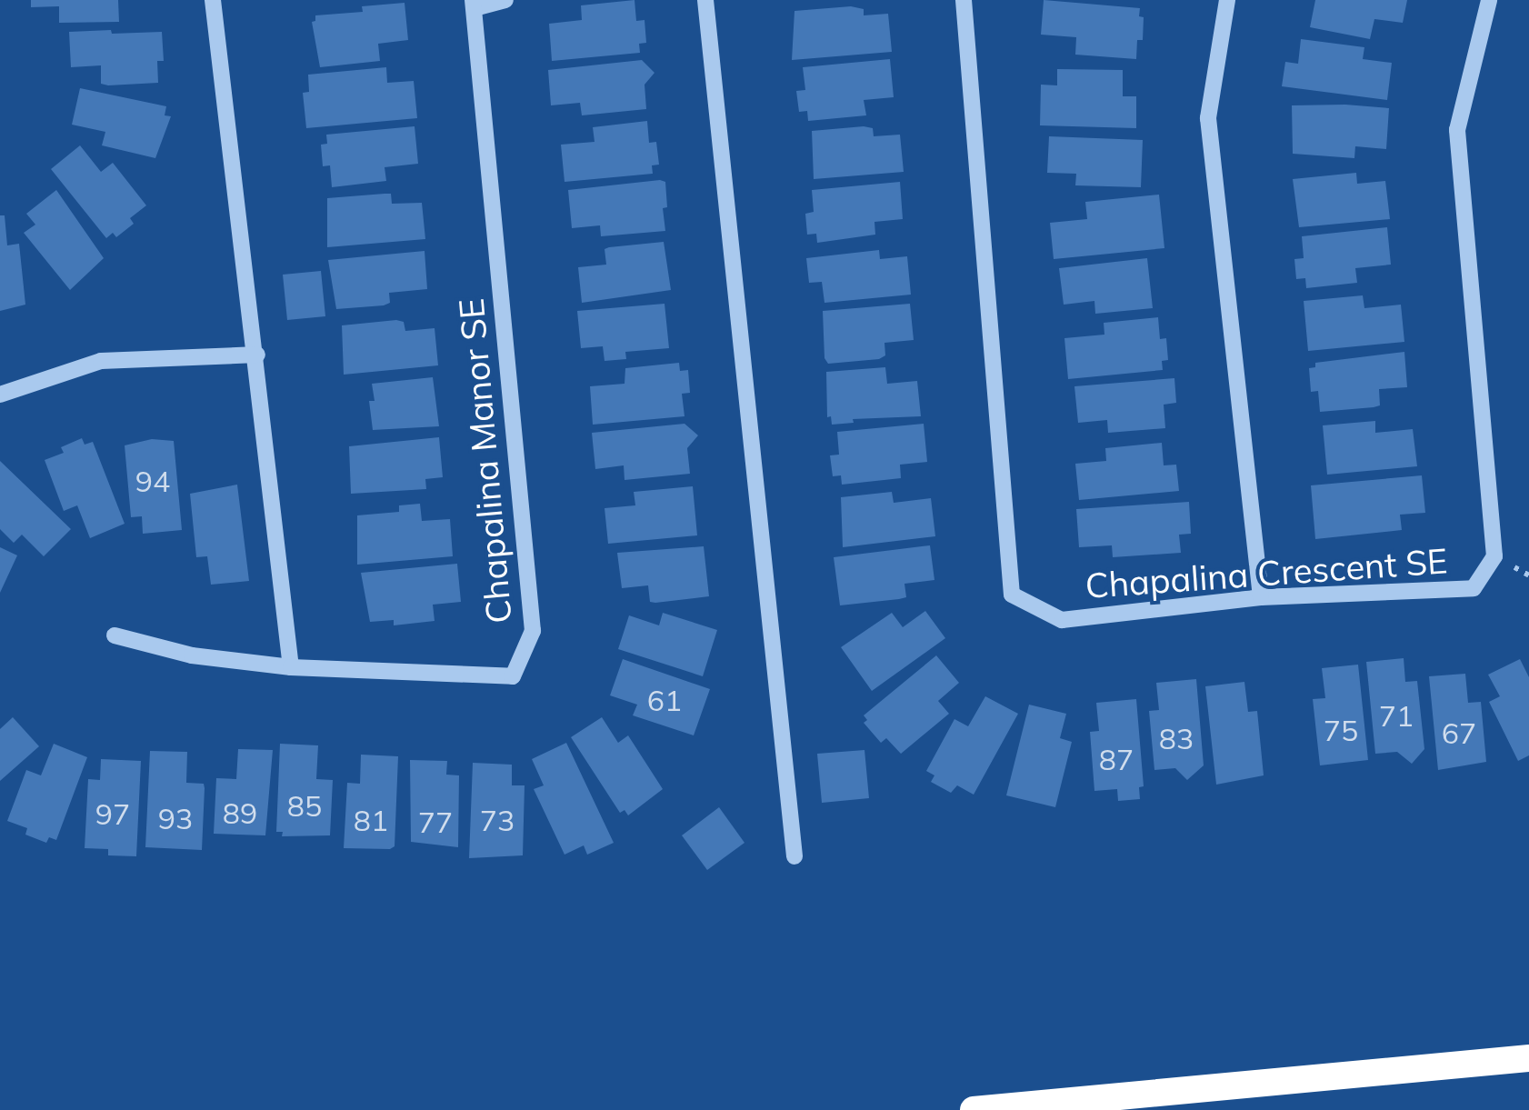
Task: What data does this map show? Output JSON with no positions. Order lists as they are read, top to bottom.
{
  "streets": {
    "street": ["Chapalina Manor SE", "Chapalina Crescent SE"]
  },
  "house_numbers": [
    "94",
    "61",
    "71",
    "75",
    "67",
    "83",
    "87",
    "85",
    "89",
    "97",
    "93",
    "81",
    "73",
    "77"
  ]
}
